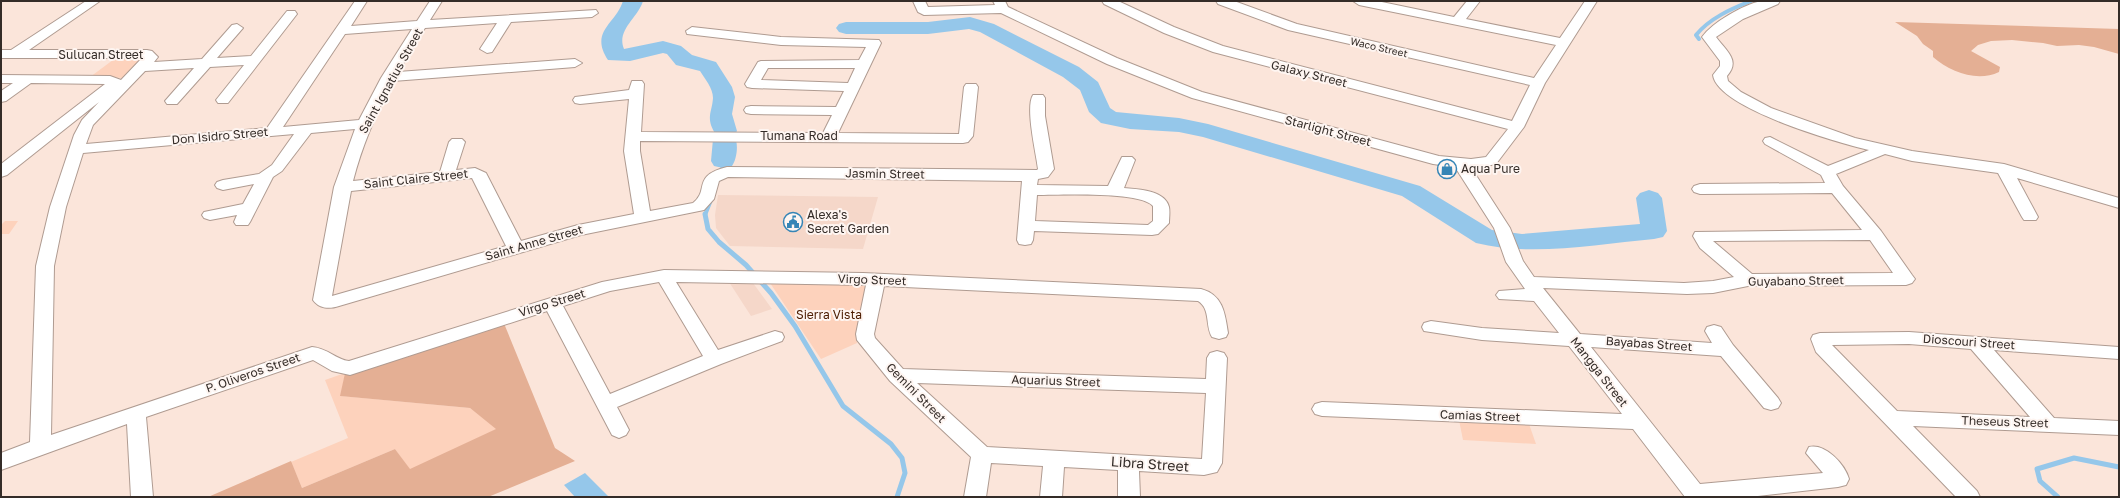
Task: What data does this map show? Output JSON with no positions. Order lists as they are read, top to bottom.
{
  "streets": {
    "street": [
      "Waco Street",
      "Sulucan Street",
      "Galaxy Street",
      "Saint Ignatius Street",
      "Starlight Street",
      "Don Isidro Street",
      "Tumana Road",
      "Jasmin Street",
      "Saint Claire Street",
      "Saint Anne Street",
      "Virgo Street",
      "Guyabano Street",
      "Dioscouri Street",
      "Bayabas Street",
      "Mangga Street",
      "P. Oliveros Street",
      "Aquarius Street",
      "Gemini Street",
      "Camias Street",
      "Theseus Street",
      "Libra Street"
    ]
  },
  "crossings": [
    ["Waco Street", "Starlight Street"],
    ["Sulucan Street", "Don Isidro Street"],
    ["Sulucan Street", "P. Oliveros Street"],
    ["Galaxy Street", "Starlight Street"],
    ["Saint Ignatius Street", "Don Isidro Street"],
    ["Saint Ignatius Street", "Saint Claire Street"],
    ["Saint Ignatius Street", "Saint Anne Street"],
    ["Starlight Street", "Mangga Street"],
    ["Jasmin Street", "Saint Anne Street"],
    ["Saint Claire Street", "Saint Anne Street"],
    ["Virgo Street", "P. Oliveros Street"],
    ["Virgo Street", "Gemini Street"],
    ["Guyabano Street", "Mangga Street"],
    ["Dioscouri Street", "Theseus Street"],
    ["Bayabas Street", "Mangga Street"],
    ["Mangga Street", "Camias Street"],
    ["Aquarius Street", "Gemini Street"],
    ["Aquarius Street", "Libra Street"],
    ["Gemini Street", "Libra Street"]
  ],
  "parks": ["Sierra Vista"],
  "places": {
    "shop": ["Aqua Pure"],
    "public building": ["Alexa's Secret Garden"]
  }
}
